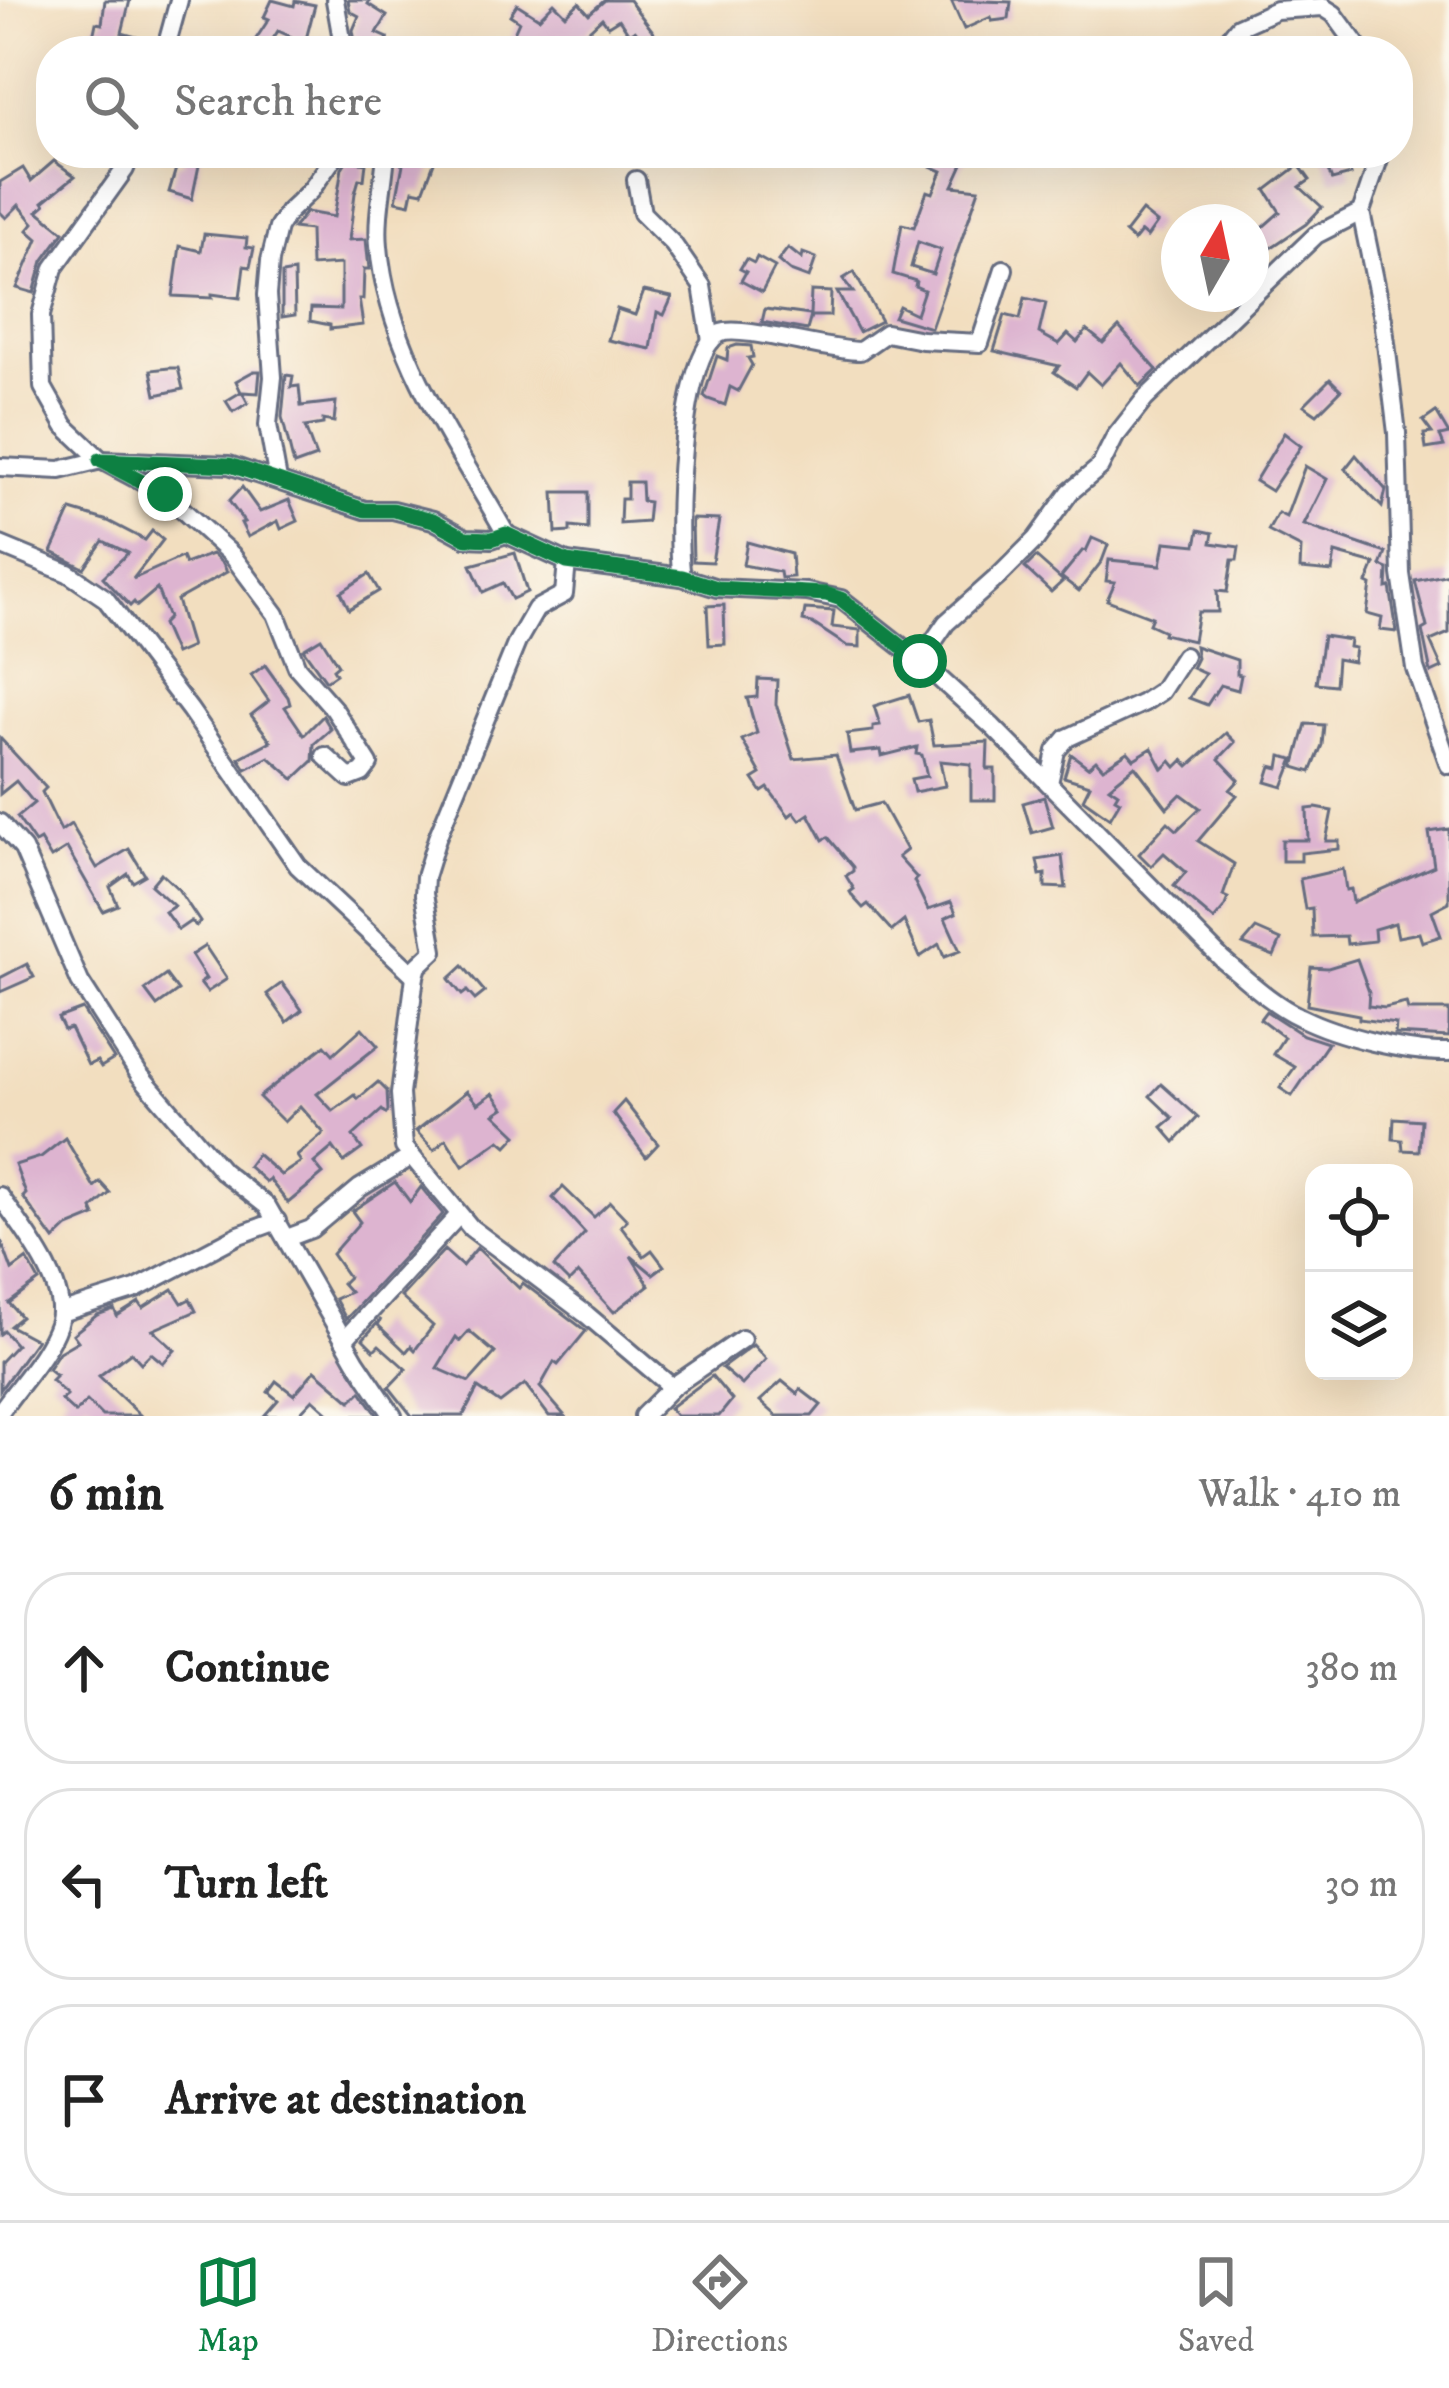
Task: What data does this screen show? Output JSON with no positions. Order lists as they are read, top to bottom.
{
  "north": "top",
  "page": {
    "search": "Search here",
    "heading": ["6 min", "Walk · 410 m"],
    "list": [
      ["Continue", "380 m"],
      ["Turn left", "30 m"],
      "Arrive at destination"
    ],
    "nav": ["Map", "Directions", "Saved"]
  }
}
